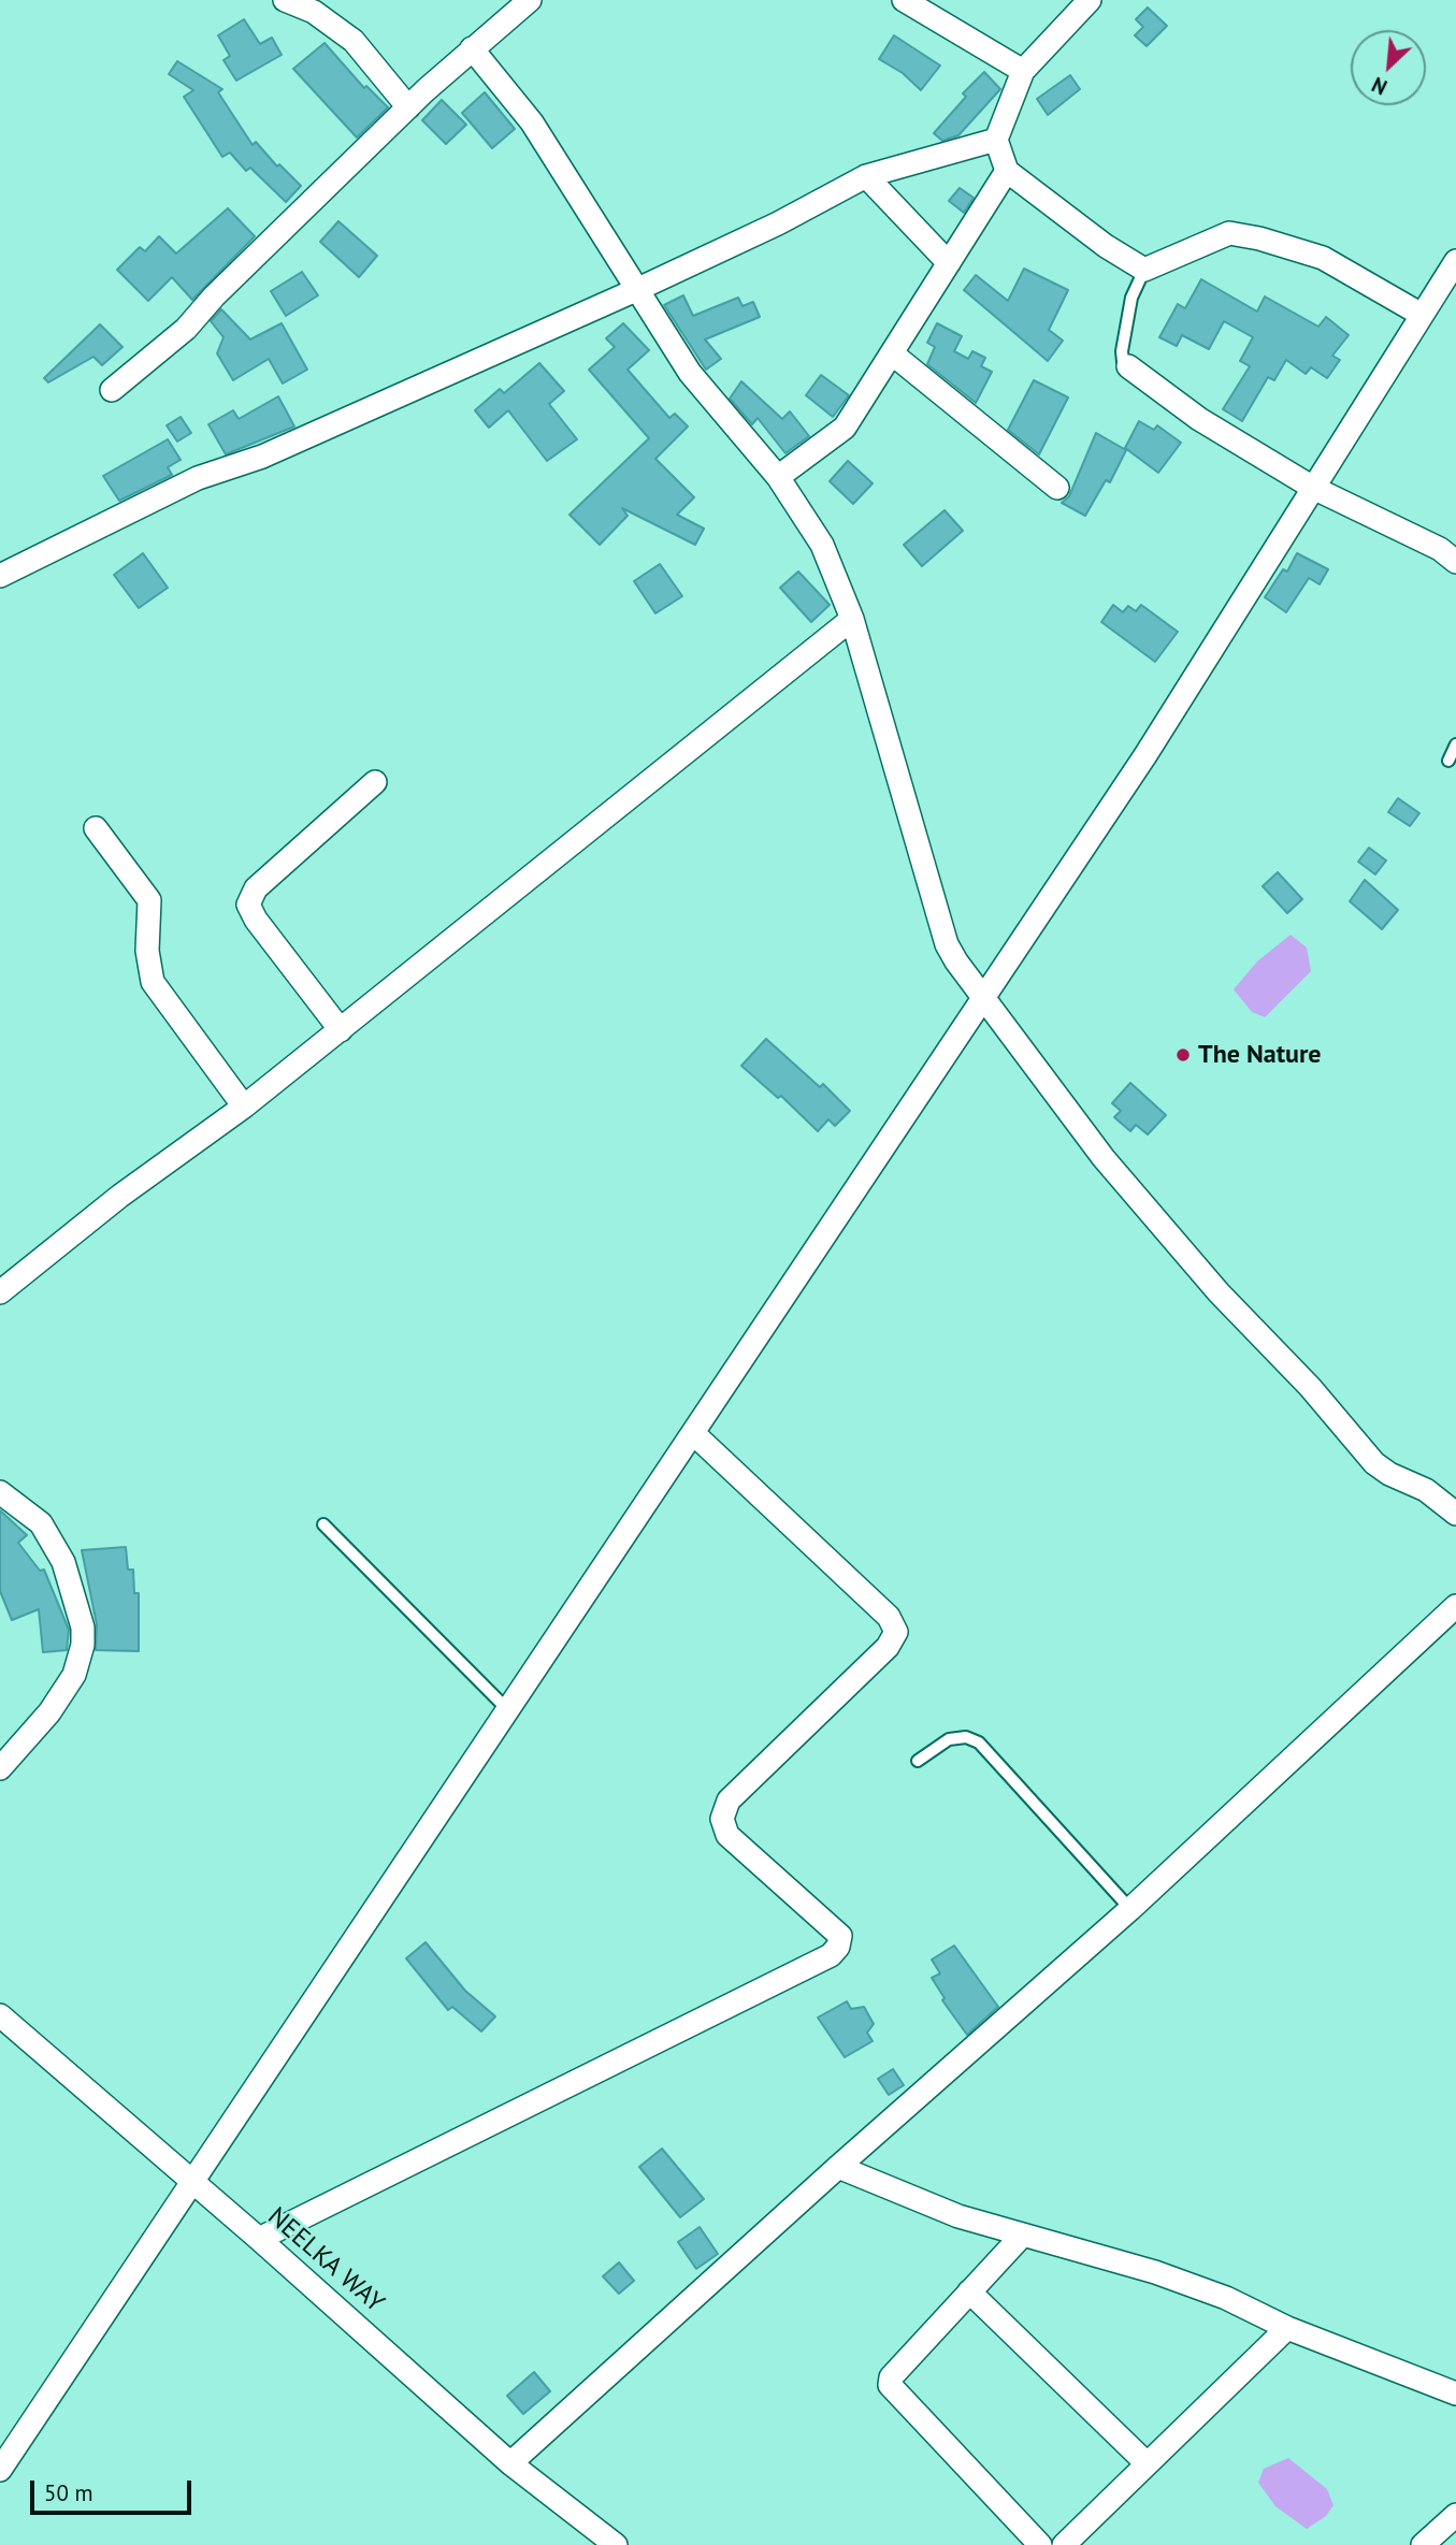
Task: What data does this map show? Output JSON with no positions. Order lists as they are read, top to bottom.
{
  "streets": {
    "street": ["NEELKA WAY"]
  },
  "places": ["The Nature"],
  "scale_bar": "50 m",
  "north": "bottom left"
}
